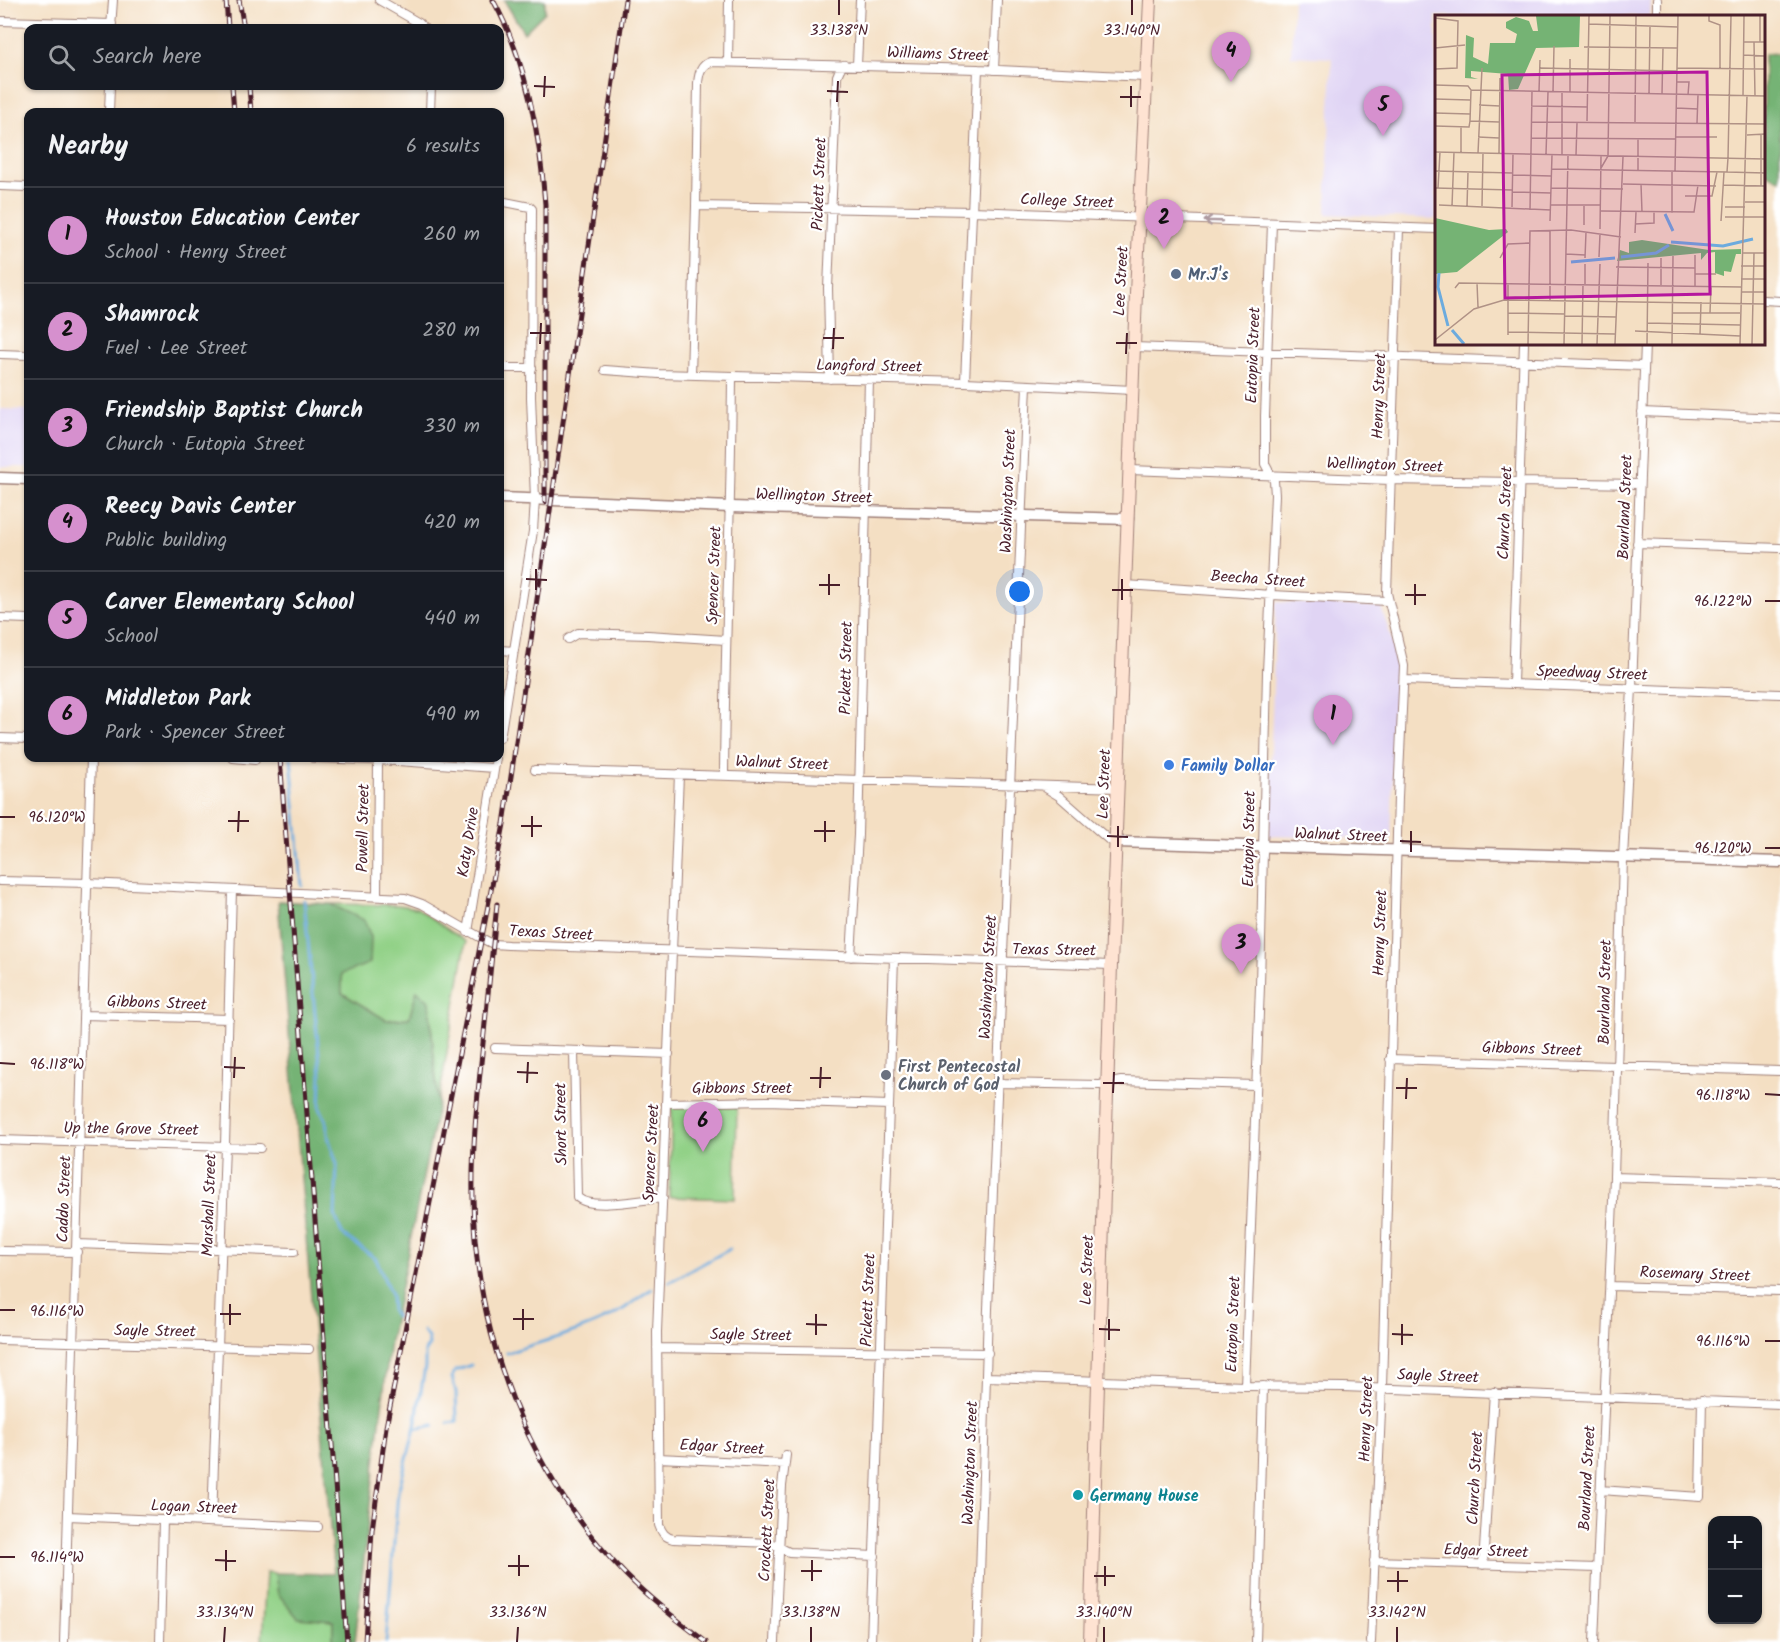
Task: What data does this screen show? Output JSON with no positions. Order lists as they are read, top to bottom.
{
  "streets": {
    "main road": ["Lee Street"],
    "street": [
      "Williams Street",
      "Pickett Street",
      "College Street",
      "Eutopia Street",
      "Langford Street",
      "Henry Street",
      "Wellington Street",
      "Washington Street",
      "Bourland Street",
      "Church Street",
      "Spencer Street",
      "Beecha Street",
      "Speedway Street",
      "Walnut Street",
      "Powell Street",
      "Katy Drive",
      "Texas Street",
      "Gibbons Street",
      "Short Street",
      "Up the Grove Street",
      "Caddo Street",
      "Marshall Street",
      "Rosemary Street",
      "Sayle Street",
      "Edgar Street",
      "Logan Street",
      "Crockett Street"
    ]
  },
  "crossings": [
    ["Williams Street", "Pickett Street"],
    ["Williams Street", "Lee Street"],
    ["Pickett Street", "College Street"],
    ["Pickett Street", "Langford Street"],
    ["Pickett Street", "Wellington Street"],
    ["Pickett Street", "Walnut Street"],
    ["Pickett Street", "Texas Street"],
    ["Pickett Street", "Gibbons Street"],
    ["Pickett Street", "Sayle Street"],
    ["College Street", "Lee Street"],
    ["College Street", "Eutopia Street"],
    ["College Street", "Henry Street"],
    ["Lee Street", "Langford Street"],
    ["Lee Street", "Wellington Street"],
    ["Lee Street", "Beecha Street"],
    ["Lee Street", "Walnut Street"],
    ["Lee Street", "Texas Street"],
    ["Lee Street", "Sayle Street"],
    ["Eutopia Street", "Wellington Street"],
    ["Eutopia Street", "Beecha Street"],
    ["Eutopia Street", "Walnut Street"],
    ["Eutopia Street", "Sayle Street"],
    ["Langford Street", "Washington Street"],
    ["Langford Street", "Spencer Street"],
    ["Henry Street", "Wellington Street"],
    ["Henry Street", "Beecha Street"],
    ["Henry Street", "Speedway Street"],
    ["Henry Street", "Walnut Street"],
    ["Henry Street", "Gibbons Street"],
    ["Henry Street", "Sayle Street"],
    ["Henry Street", "Edgar Street"],
    ["Wellington Street", "Washington Street"],
    ["Wellington Street", "Bourland Street"],
    ["Wellington Street", "Church Street"],
    ["Wellington Street", "Spencer Street"],
    ["Washington Street", "Walnut Street"],
    ["Washington Street", "Texas Street"],
    ["Washington Street", "Sayle Street"],
    ["Bourland Street", "Speedway Street"],
    ["Bourland Street", "Walnut Street"],
    ["Bourland Street", "Gibbons Street"],
    ["Bourland Street", "Rosemary Street"],
    ["Bourland Street", "Sayle Street"],
    ["Bourland Street", "Edgar Street"],
    ["Church Street", "Speedway Street"],
    ["Church Street", "Sayle Street"],
    ["Church Street", "Edgar Street"],
    ["Spencer Street", "Walnut Street"],
    ["Spencer Street", "Texas Street"],
    ["Spencer Street", "Gibbons Street"],
    ["Spencer Street", "Short Street"],
    ["Spencer Street", "Sayle Street"],
    ["Spencer Street", "Edgar Street"],
    ["Spencer Street", "Crockett Street"],
    ["Powell Street", "Texas Street"],
    ["Katy Drive", "Texas Street"],
    ["Texas Street", "Caddo Street"],
    ["Texas Street", "Marshall Street"],
    ["Gibbons Street", "Caddo Street"],
    ["Gibbons Street", "Marshall Street"],
    ["Up the Grove Street", "Caddo Street"],
    ["Up the Grove Street", "Marshall Street"],
    ["Caddo Street", "Sayle Street"],
    ["Caddo Street", "Logan Street"],
    ["Marshall Street", "Sayle Street"],
    ["Marshall Street", "Logan Street"],
    ["Edgar Street", "Crockett Street"]
  ],
  "places": [
    "Mr.J's",
    "Family Dollar",
    "First Pentecostal Church of God",
    "Germany House"
  ],
  "page": {
    "search": "Search here",
    "pins": [
      "4",
      "5",
      "2",
      "1",
      "3",
      "6"
    ],
    "heading": ["Nearby", "6 results"],
    "list": [
      {
        "mark": "1",
        "name": "Houston Education Center",
        "note": "School · Henry Street",
        "value": "260 m"
      },
      {
        "mark": "2",
        "name": "Shamrock",
        "note": "Fuel · Lee Street",
        "value": "280 m"
      },
      {
        "mark": "3",
        "name": "Friendship Baptist Church",
        "note": "Church · Eutopia Street",
        "value": "330 m"
      },
      {
        "mark": "4",
        "name": "Reecy Davis Center",
        "note": "Public building",
        "value": "420 m"
      },
      {
        "mark": "5",
        "name": "Carver Elementary School",
        "note": "School",
        "value": "440 m"
      },
      {
        "mark": "6",
        "name": "Middleton Park",
        "note": "Park · Spencer Street",
        "value": "490 m"
      }
    ],
    "map_buttons": ["+", "−"]
  },
  "coordinates": [
    "33.138°N",
    "33.140°N",
    "96.122°W",
    "96.120°W",
    "96.118°W",
    "96.116°W",
    "96.114°W",
    "33.134°N",
    "33.136°N",
    "33.142°N"
  ]
}
